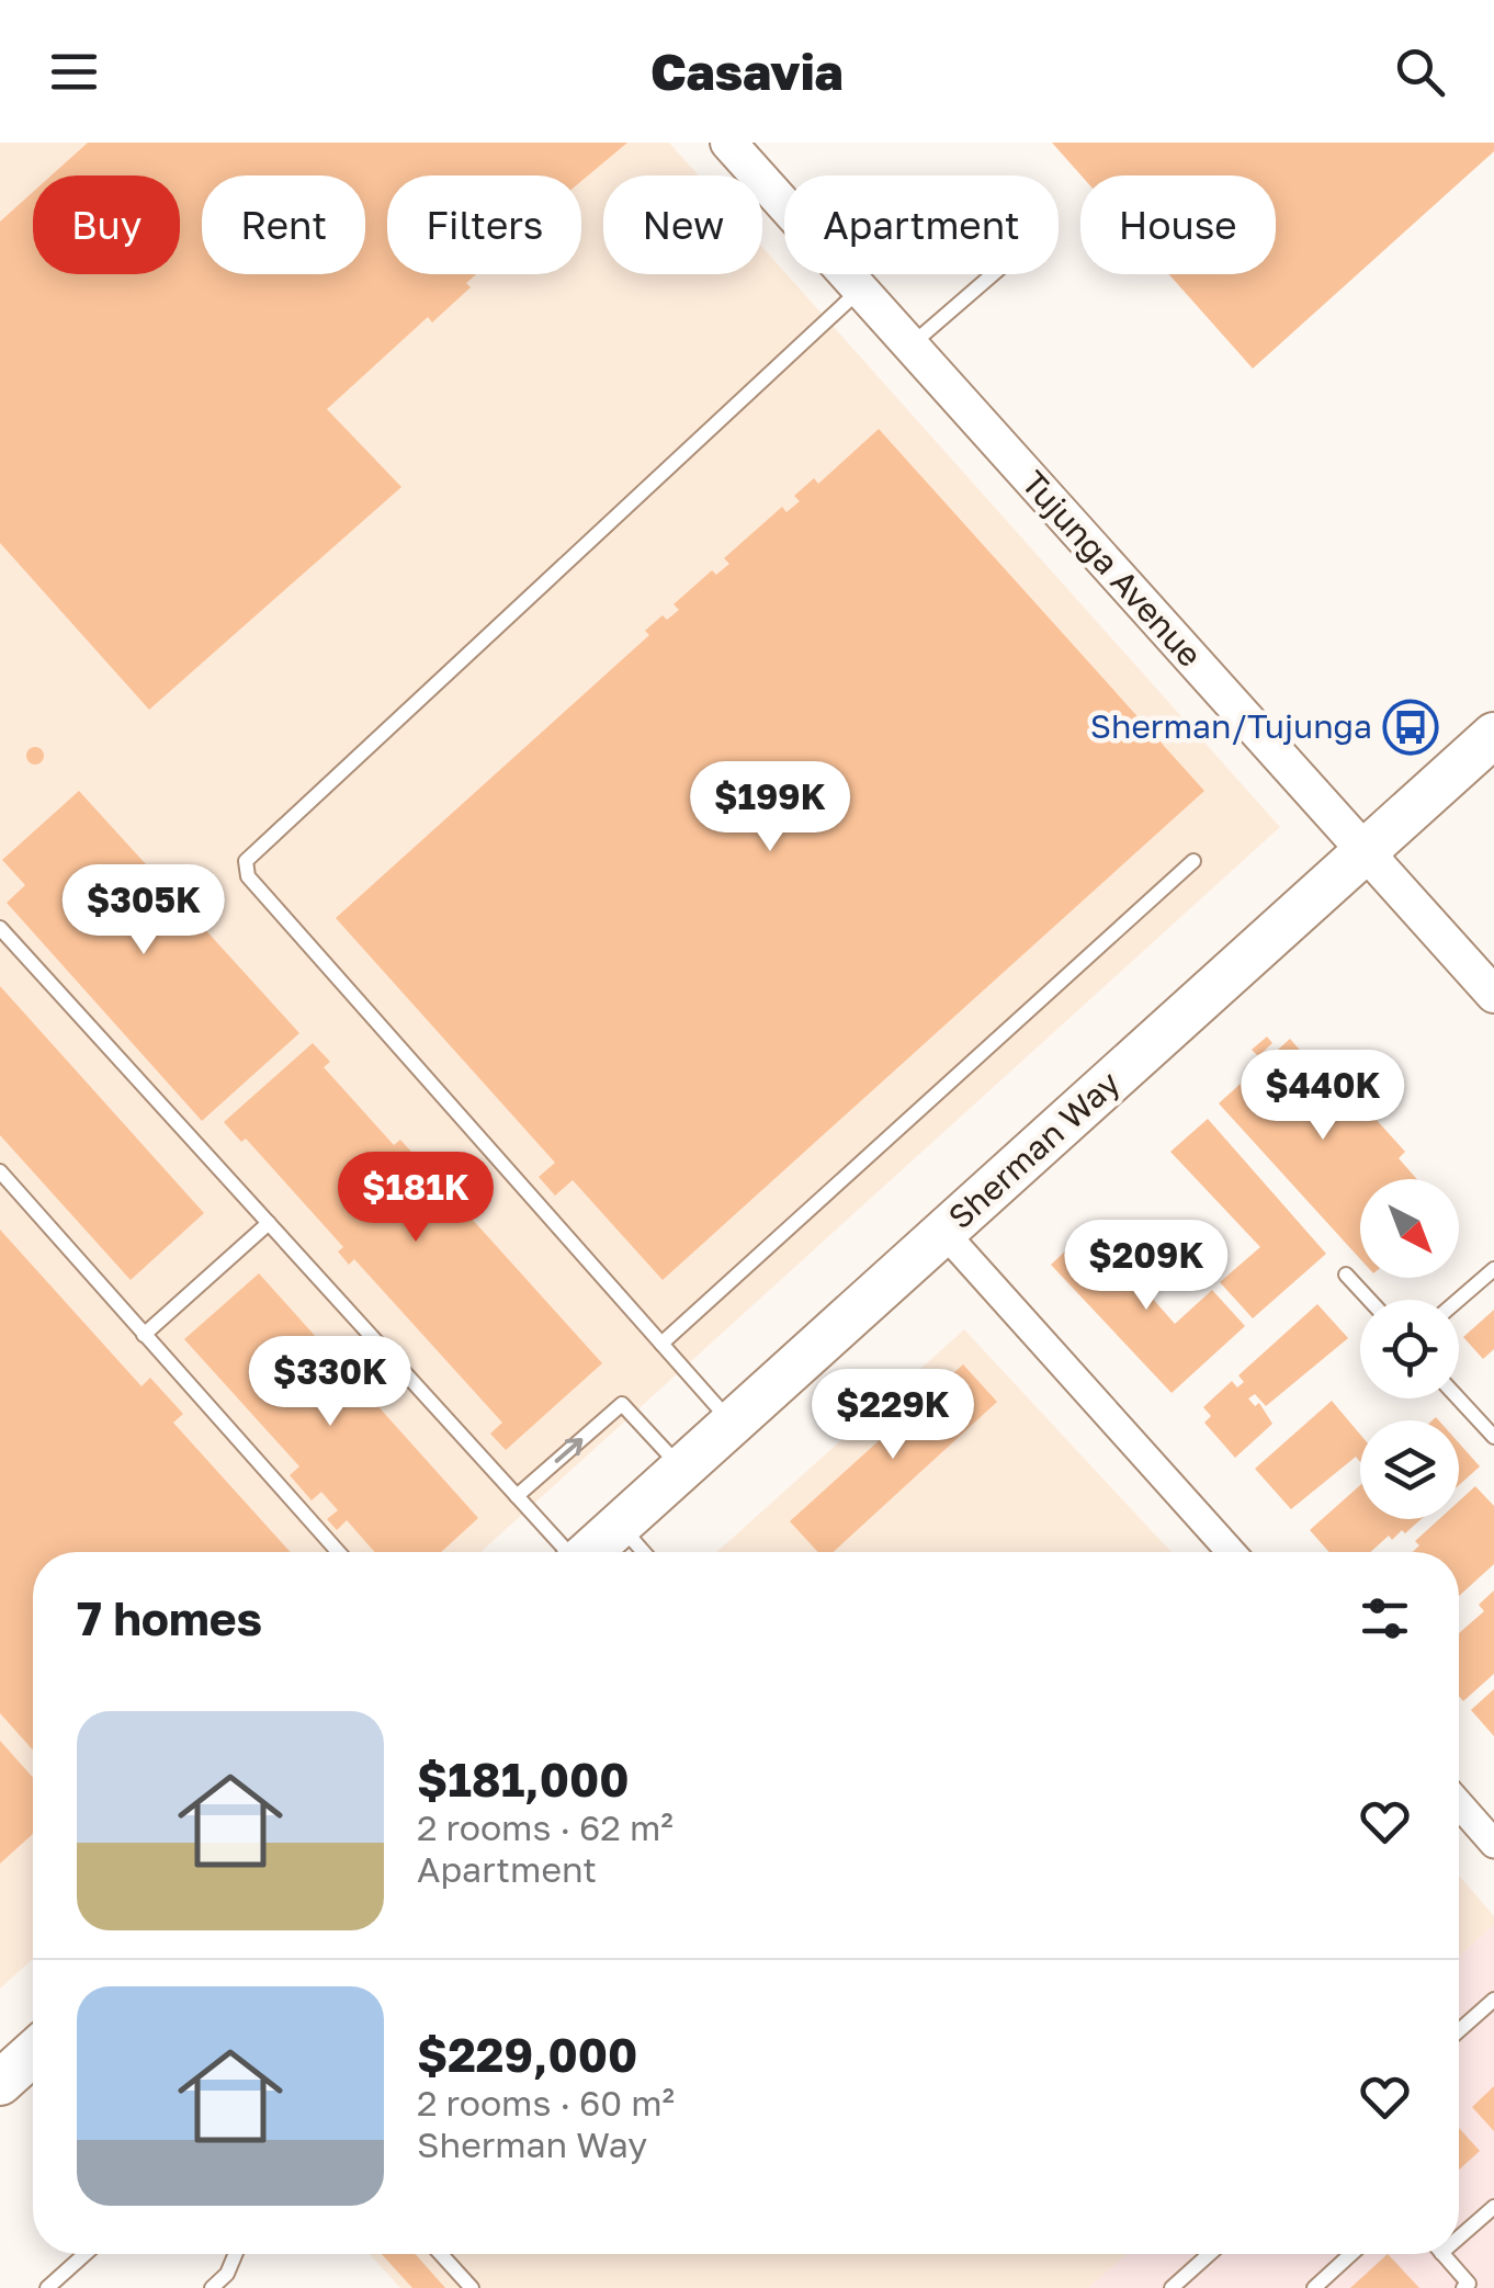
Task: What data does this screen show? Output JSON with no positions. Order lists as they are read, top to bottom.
{
  "streets": {
    "main road": ["Sherman Way"],
    "street": ["Tujunga Avenue"]
  },
  "crossings": [
    ["Tujunga Avenue", "Sherman Way"]
  ],
  "places": {
    "bus stop": ["Sherman/Tujunga"]
  },
  "north": "bottom right",
  "page": {
    "header": "Casavia",
    "chip": [
      "Buy",
      "Rent",
      "Filters",
      "New",
      "Apartment",
      "House"
    ],
    "price": [
      "$199K",
      "$305K",
      "$440K",
      "$181K",
      "$209K",
      "$330K",
      "$229K"
    ],
    "heading": "7 homes",
    "list": [
      {
        "name": "$181,000",
        "note": "2 rooms · 62 m² · Apartment"
      },
      {
        "name": "$229,000",
        "note": "2 rooms · 60 m² · Sherman Way"
      }
    ]
  }
}
